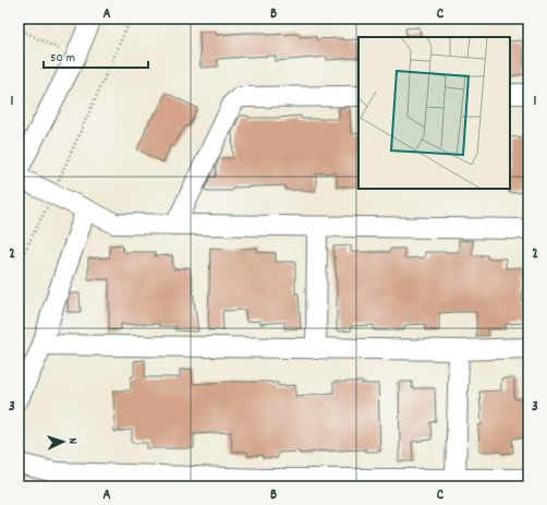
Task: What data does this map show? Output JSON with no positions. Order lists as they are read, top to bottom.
{
  "scale_bar": "50 m",
  "north": "right",
  "grid": {
    "columns": ["A", "B", "C"],
    "rows": ["1", "2", "3"]
  }
}
